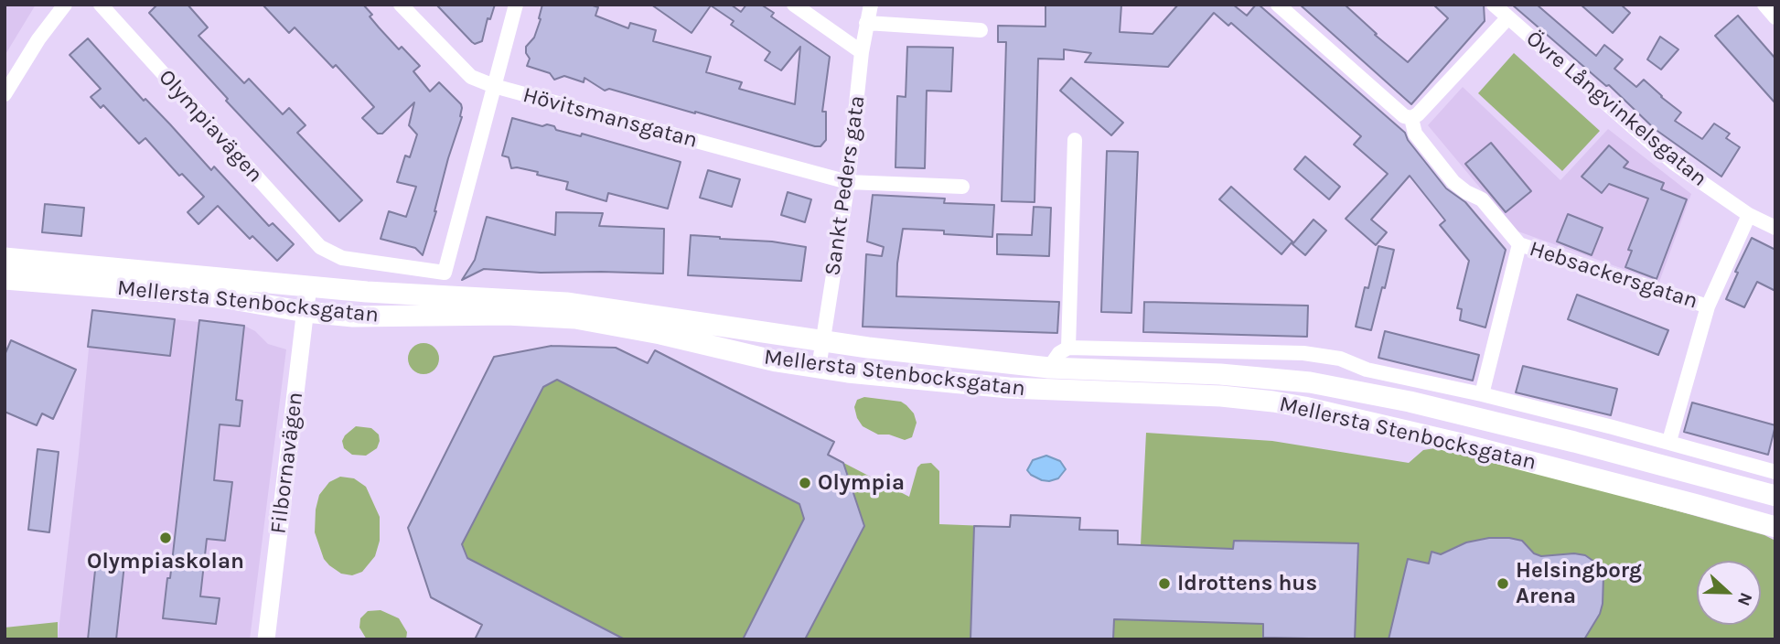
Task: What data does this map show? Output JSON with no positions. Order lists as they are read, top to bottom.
{
  "streets": {
    "main road": ["Mellersta Stenbocksgatan"],
    "street": [
      "Övre Långvinkelsgatan",
      "Hövitsmansgatan",
      "Olympiavägen",
      "Sankt Peders gata",
      "Hebsackersgatan",
      "Filbornavägen"
    ]
  },
  "crossings": [
    ["Hövitsmansgatan", "Olympiavägen"],
    ["Hövitsmansgatan", "Sankt Peders gata"],
    ["Sankt Peders gata", "Mellersta Stenbocksgatan"],
    ["Mellersta Stenbocksgatan", "Filbornavägen"]
  ],
  "places": [
    "Olympia",
    "Olympiaskolan",
    "Idrottens hus",
    "Helsingborg Arena"
  ],
  "north": "right"
}
